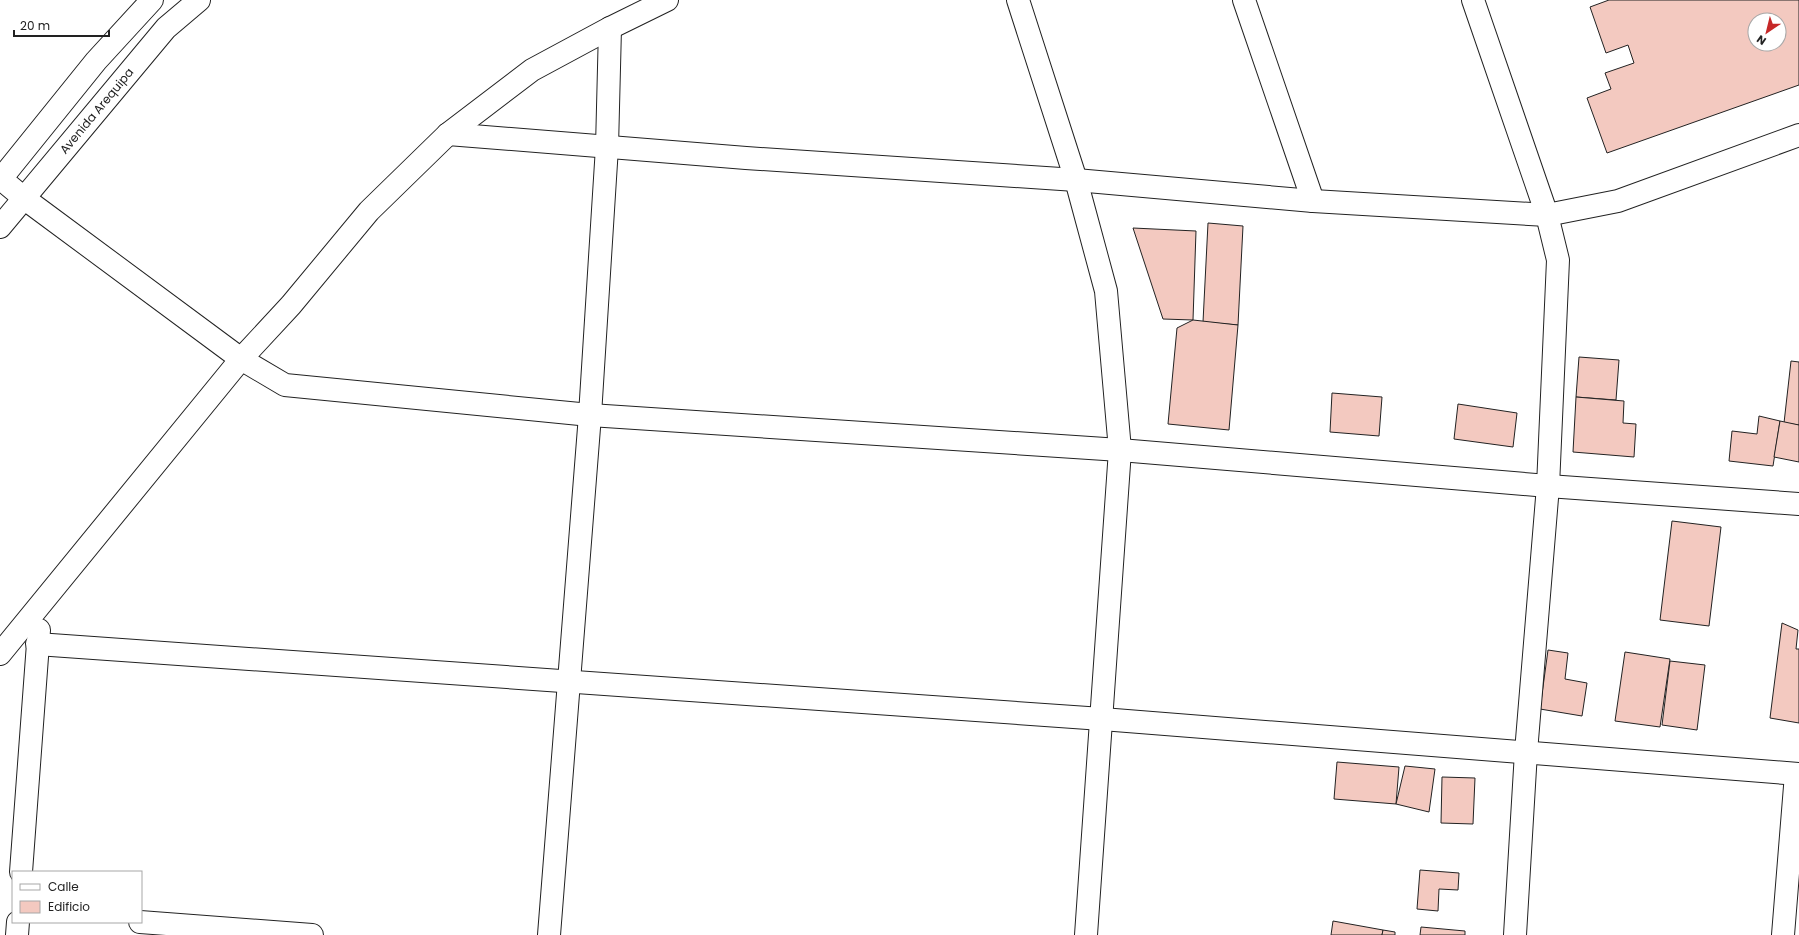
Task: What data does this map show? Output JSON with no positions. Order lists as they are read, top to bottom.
{
  "streets": {
    "street": ["Avenida Arequipa"]
  },
  "legend": ["Calle", "Edificio"],
  "scale_bar": "20 m",
  "north": "bottom left"
}
